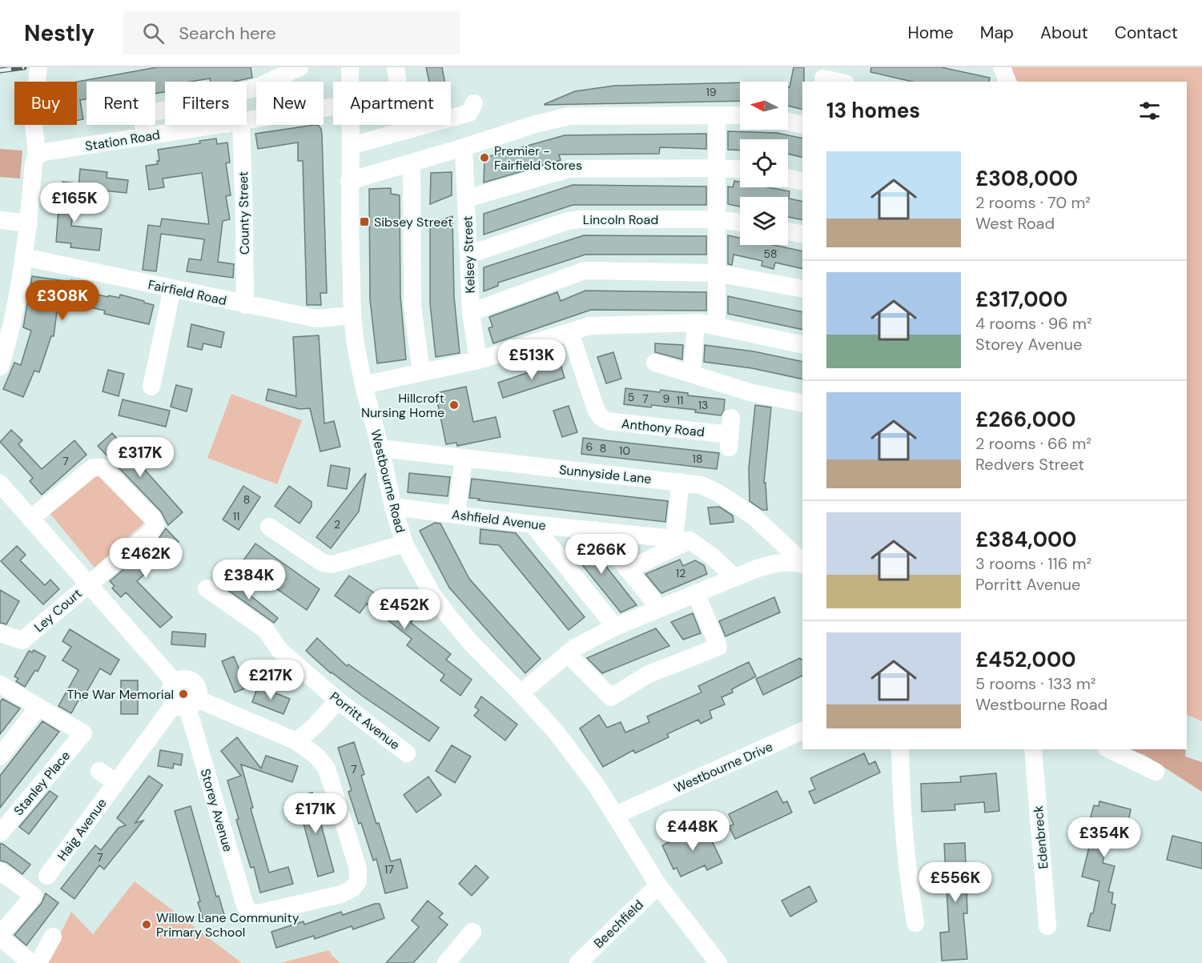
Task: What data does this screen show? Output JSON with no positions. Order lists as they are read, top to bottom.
{
  "streets": {
    "street": [
      "Station Road",
      "County Street",
      "Lincoln Road",
      "Kelsey Street",
      "Fairfield Road",
      "Anthony Road",
      "Sunnyside Lane",
      "Westbourne Road",
      "Ashfield Avenue",
      "Ley Court",
      "Porritt Avenue",
      "Westbourne Drive",
      "Stanley Place",
      "Storey Avenue",
      "Haig Avenue",
      "Edenbreck",
      "Beechfield"
    ]
  },
  "crossings": [
    ["County Street", "Fairfield Road"],
    ["Lincoln Road", "Kelsey Street"],
    ["Fairfield Road", "Westbourne Road"],
    ["Sunnyside Lane", "Westbourne Road"],
    ["Westbourne Road", "Ashfield Avenue"],
    ["Westbourne Road", "Westbourne Drive"],
    ["Westbourne Road", "Beechfield"],
    ["Storey Avenue", "Haig Avenue"]
  ],
  "places": {
    "other": [
      "Premier - Fairfield Stores",
      "Hillcroft Nursing Home",
      "The War Memorial",
      "Willow Lane Community Primary School"
    ],
    "transit": ["Sibsey Street"]
  },
  "house_numbers": [
    "19",
    "58",
    "5",
    "7",
    "9",
    "11",
    "13",
    "6",
    "8",
    "10",
    "18",
    "7",
    "8",
    "11",
    "2",
    "12",
    "7",
    "7",
    "17"
  ],
  "north": "left",
  "page": {
    "header": "Nestly",
    "search": "Search here",
    "nav": [
      "Home",
      "Map",
      "About",
      "Contact"
    ],
    "chip": [
      "Buy",
      "Rent",
      "Filters",
      "New",
      "Apartment"
    ],
    "heading": "13 homes",
    "list": [
      {
        "name": "£308,000",
        "note": "2 rooms · 70 m² · West Road"
      },
      {
        "name": "£317,000",
        "note": "4 rooms · 96 m² · Storey Avenue"
      },
      {
        "name": "£266,000",
        "note": "2 rooms · 66 m² · Redvers Street"
      },
      {
        "name": "£384,000",
        "note": "3 rooms · 116 m² · Porritt Avenue"
      },
      {
        "name": "£452,000",
        "note": "5 rooms · 133 m² · Westbourne Road"
      }
    ],
    "price": [
      "£165K",
      "£308K",
      "£513K",
      "£317K",
      "£266K",
      "£462K",
      "£384K",
      "£452K",
      "£217K",
      "£171K",
      "£448K",
      "£354K",
      "£556K"
    ]
  }
}
